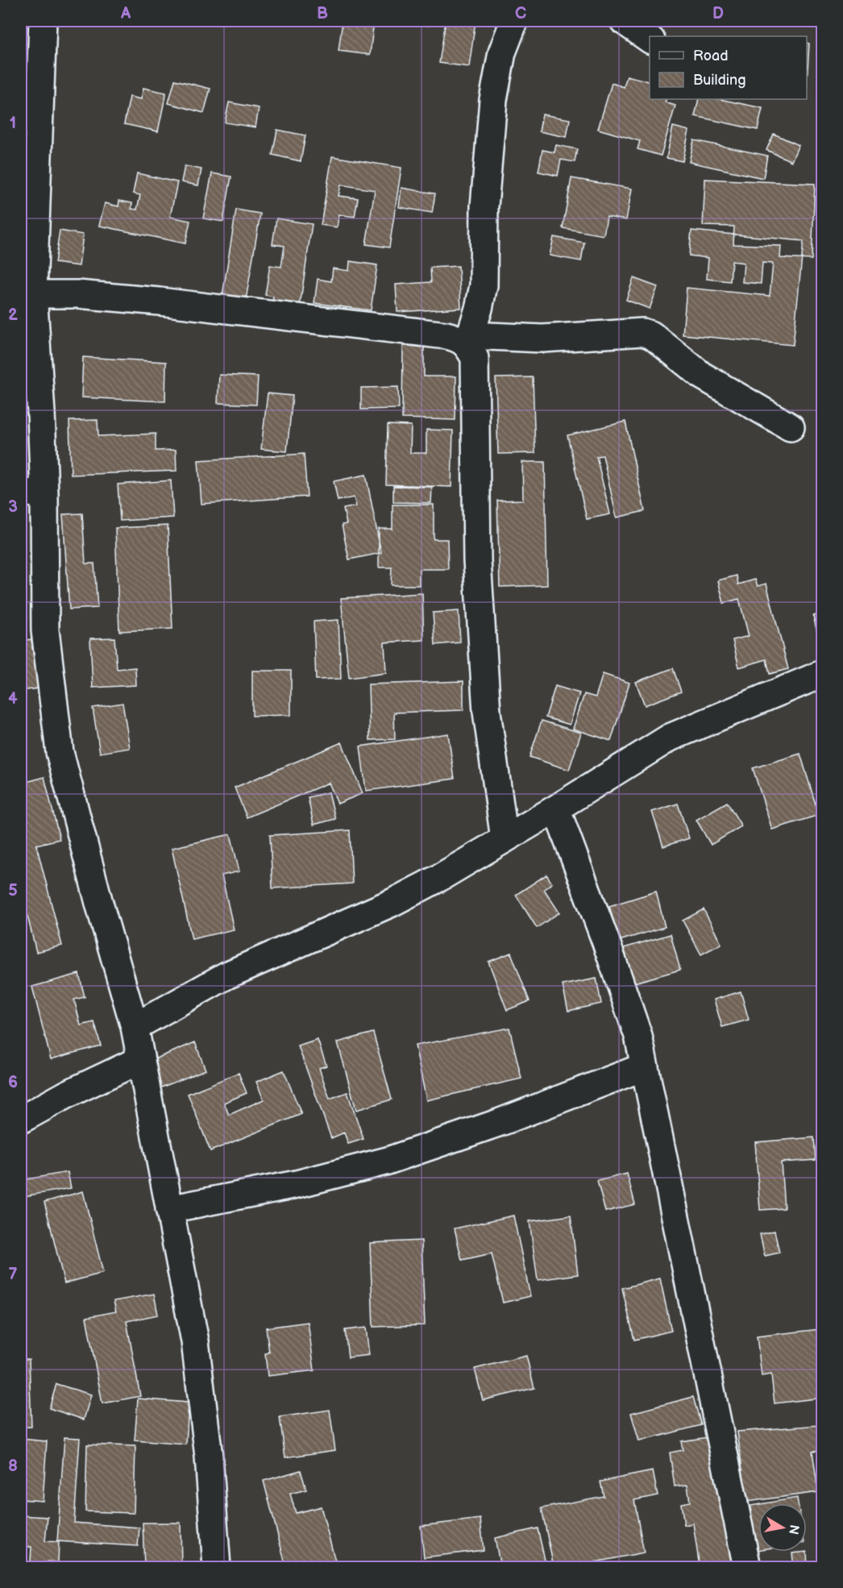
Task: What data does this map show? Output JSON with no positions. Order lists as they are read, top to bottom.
{
  "legend": ["Road", "Building"],
  "north": "right",
  "grid": {
    "columns": [
      "A",
      "B",
      "C",
      "D"
    ],
    "rows": [
      "1",
      "2",
      "3",
      "4",
      "5",
      "6",
      "7",
      "8"
    ]
  }
}
